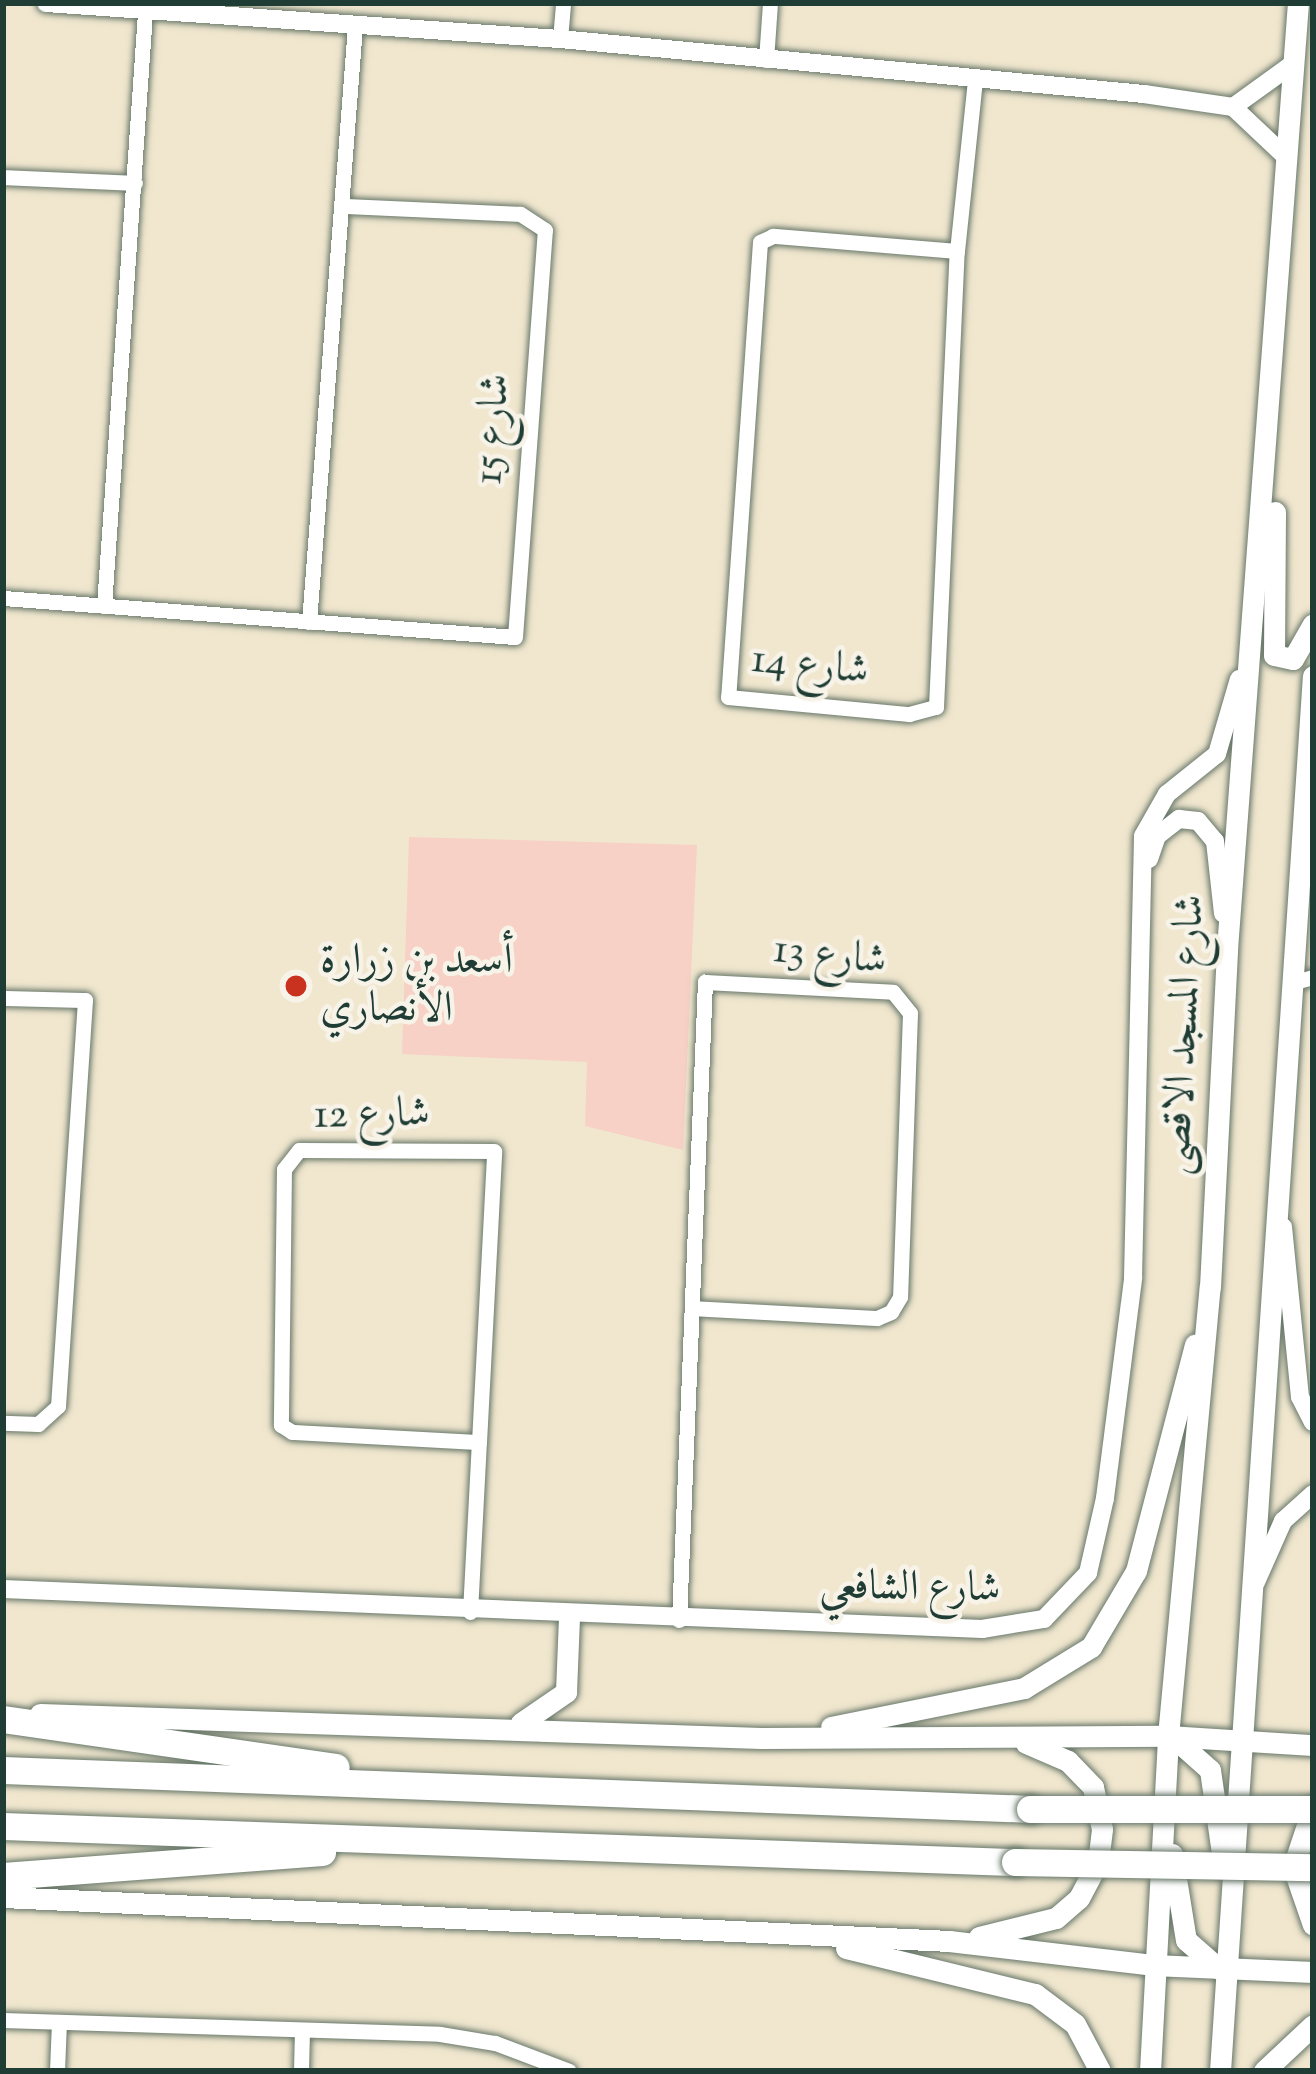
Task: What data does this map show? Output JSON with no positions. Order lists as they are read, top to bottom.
{
  "streets": {
    "main road": ["شارع المسجد الاقصى"],
    "street": [
      "شارع 15",
      "شارع 14",
      "شارع 13",
      "شارع 12",
      "شارع الشافعي"
    ]
  },
  "crossings": [
    ["شارع 13", "شارع الشافعي"],
    ["شارع المسجد الاقصى", "شارع الشافعي"],
    ["شارع 12", "شارع الشافعي"]
  ],
  "places": ["أسعد بن زرارة الأنصاري"]
}
